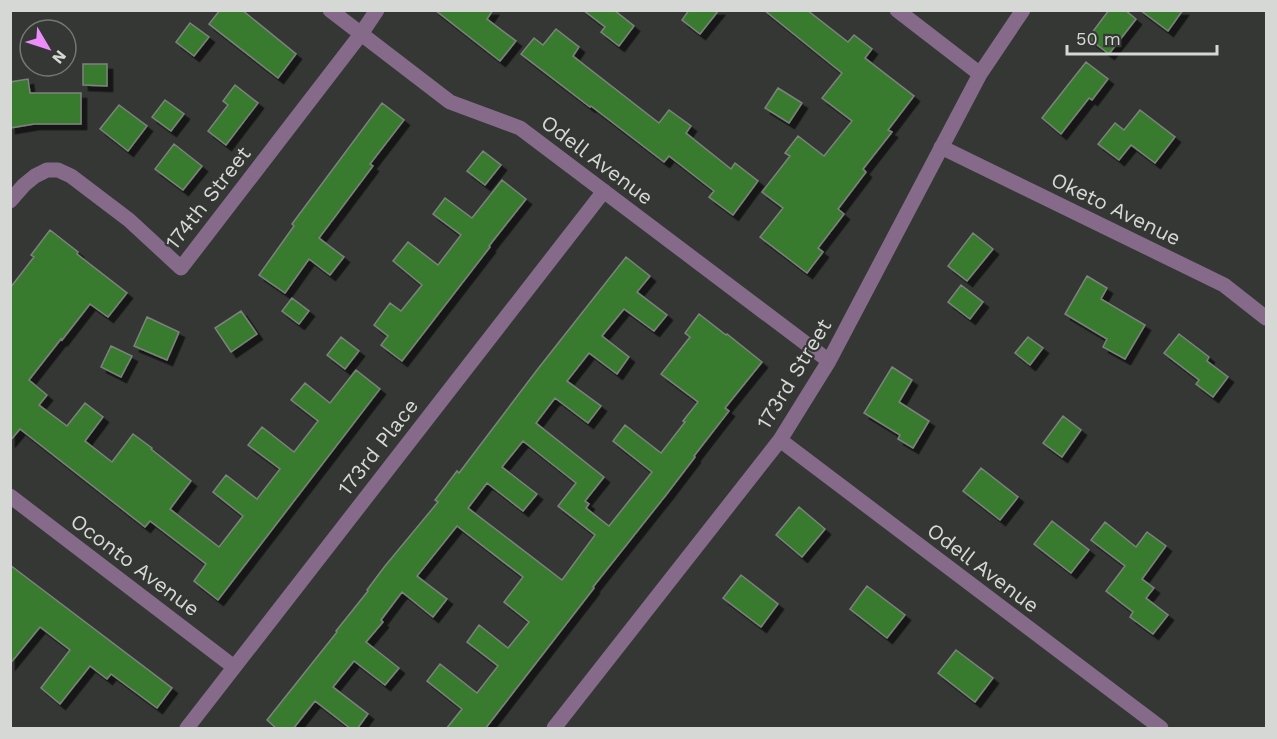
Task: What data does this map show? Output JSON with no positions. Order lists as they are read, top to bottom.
{
  "streets": {
    "street": [
      "Odell Avenue",
      "174th Street",
      "Oketo Avenue",
      "173rd Street",
      "173rd Place",
      "Oconto Avenue"
    ]
  },
  "crossings": [
    ["Odell Avenue", "174th Street"],
    ["Odell Avenue", "173rd Street"],
    ["Odell Avenue", "173rd Place"],
    ["Oketo Avenue", "173rd Street"],
    ["173rd Place", "Oconto Avenue"]
  ],
  "scale_bar": "50 m",
  "north": "bottom right"
}
